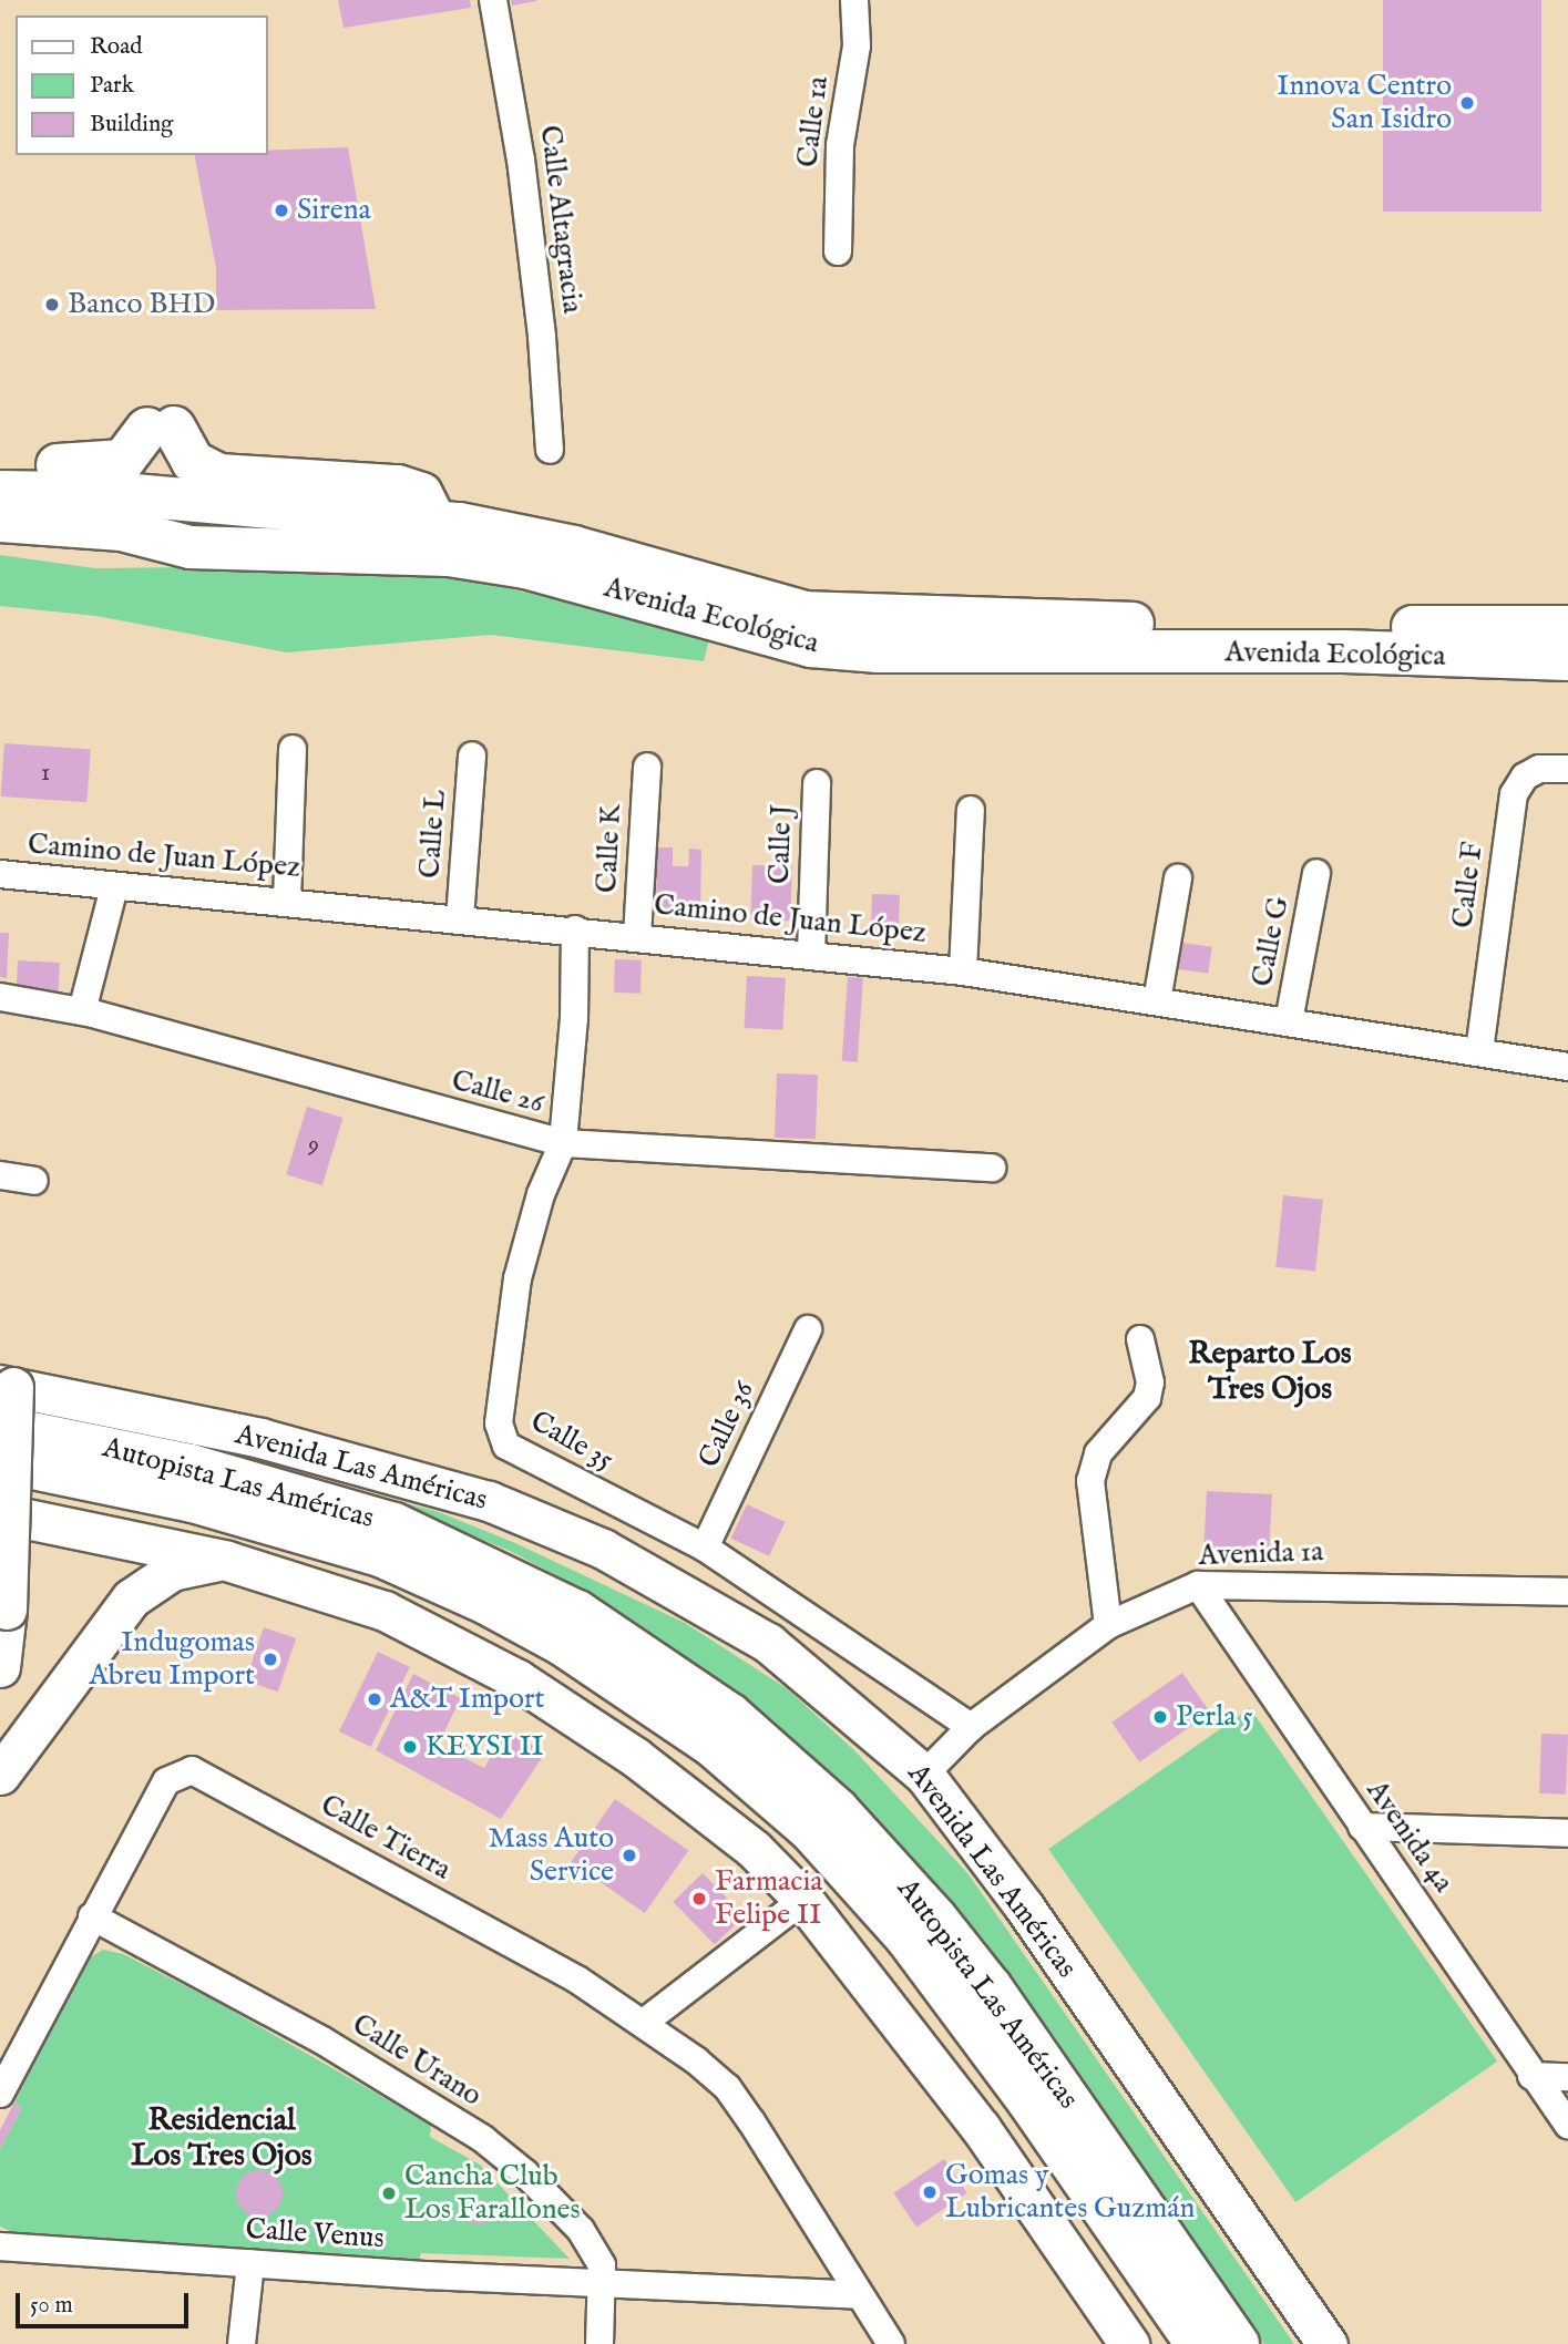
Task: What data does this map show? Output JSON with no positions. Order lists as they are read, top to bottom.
{
  "streets": {
    "main road": ["Avenida Ecológica", "Autopista Las Américas"],
    "street": [
      "Calle 1a",
      "Calle Altagracia",
      "Calle L",
      "Calle J",
      "Calle K",
      "Camino de Juan López",
      "Calle F",
      "Calle G",
      "Calle 26",
      "Calle 36",
      "Calle 35",
      "Avenida Las Américas",
      "Avenida 1a",
      "Avenida 4a",
      "Calle Tierra",
      "Calle Urano",
      "Calle Venus"
    ]
  },
  "crossings": [
    ["Calle L", "Camino de Juan López"],
    ["Calle J", "Camino de Juan López"],
    ["Calle K", "Camino de Juan López"],
    ["Camino de Juan López", "Calle F"],
    ["Camino de Juan López", "Calle G"],
    ["Camino de Juan López", "Calle 35"],
    ["Calle 26", "Calle 35"],
    ["Calle 36", "Calle 35"],
    ["Calle 35", "Avenida 1a"],
    ["Avenida Las Américas", "Avenida 1a"],
    ["Avenida 1a", "Avenida 4a"],
    ["Calle Tierra", "Calle Urano"],
    ["Calle Tierra", "Calle Venus"],
    ["Calle Urano", "Calle Venus"]
  ],
  "districts": ["Reparto Los Tres Ojos", "Residencial Los Tres Ojos"],
  "places": [
    "Innova Centro San Isidro",
    "Sirena",
    "Banco BHD",
    "Indugomas Abreu Import",
    "A&T Import",
    "Perla 5",
    "KEYSI II",
    "Mass Auto Service",
    "Farmacia Felipe II",
    "Gomas y Lubricantes Guzmán",
    "Cancha Club Los Farallones"
  ],
  "house_numbers": ["1", "9"],
  "legend": ["Road", "Park", "Building"],
  "scale_bar": "50 m"
}
